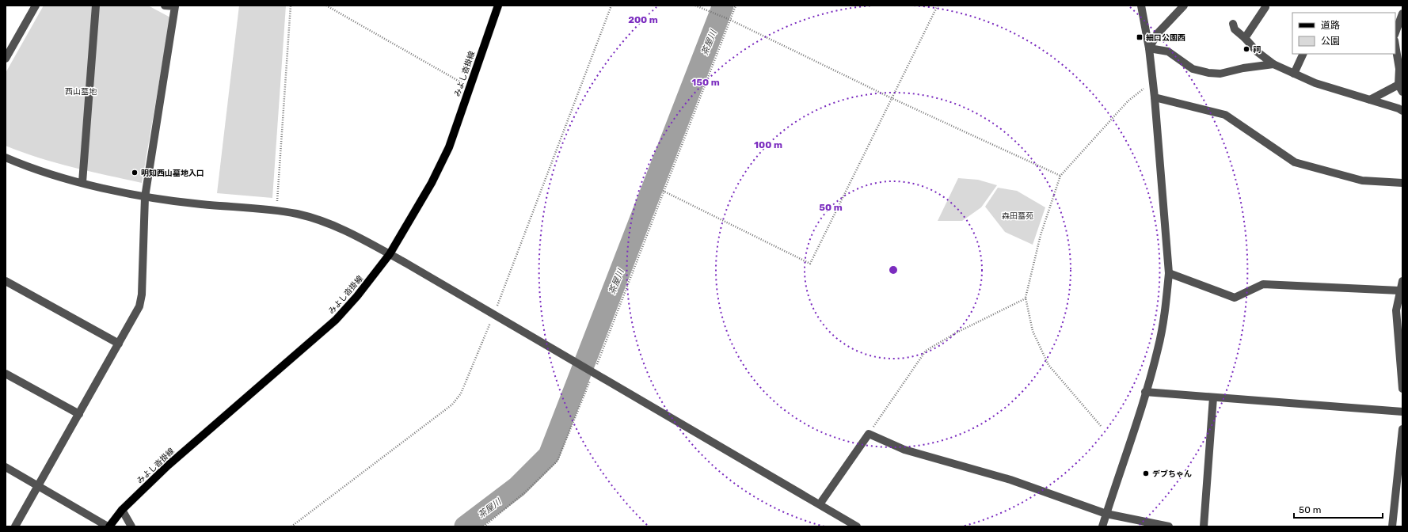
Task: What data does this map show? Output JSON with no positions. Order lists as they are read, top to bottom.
{
  "streets": {
    "main road": ["みよし沓掛線"]
  },
  "water": ["茶屋川"],
  "parks": ["西山墓地", "森田墓苑"],
  "places": {
    "transit": ["細口公園西"],
    "other": ["祠", "明知西山墓地入口", "デブちゃん"]
  },
  "legend": ["道路", "公園"],
  "scale_bar": "50 m",
  "rings": [
    "200 m",
    "150 m",
    "100 m",
    "50 m"
  ]
}
